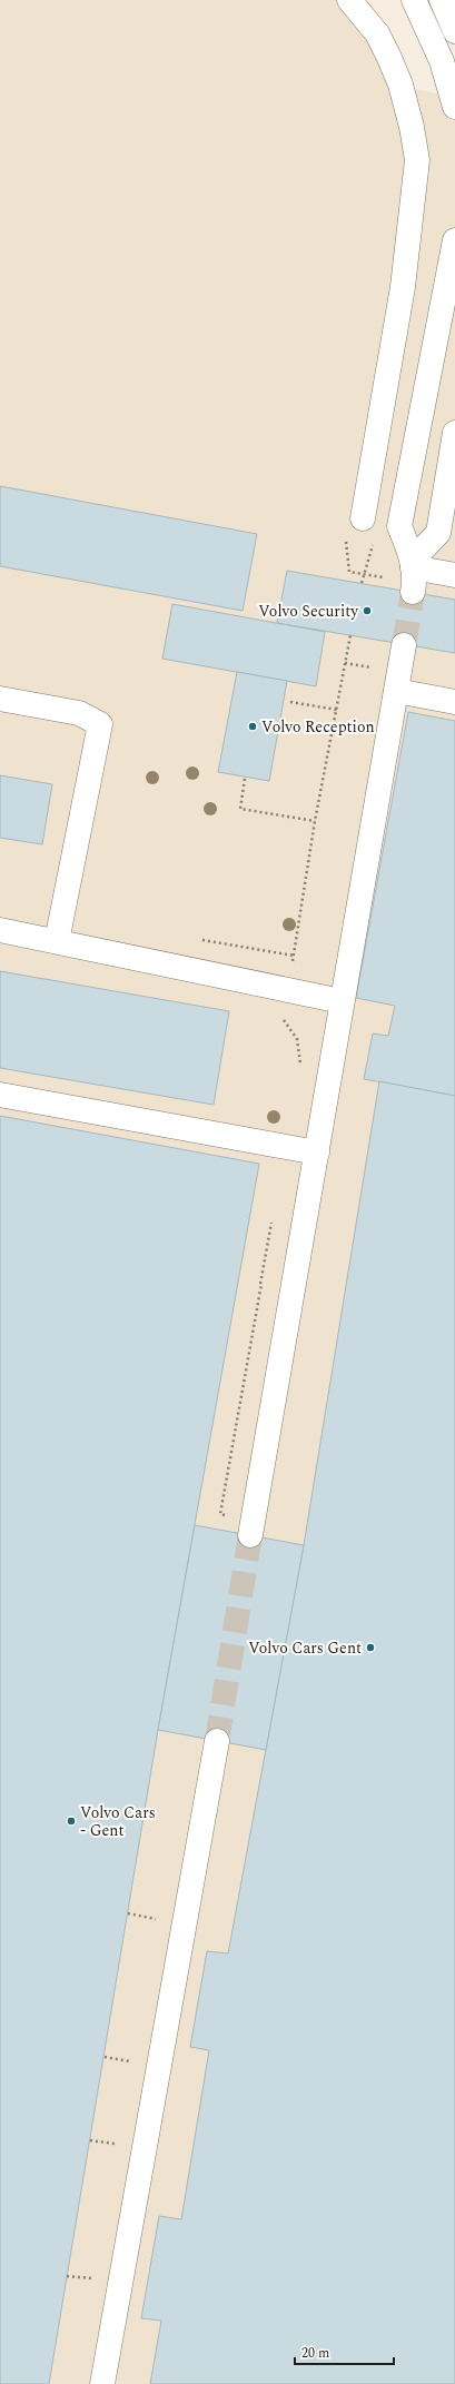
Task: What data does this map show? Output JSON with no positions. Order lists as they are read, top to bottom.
{
  "places": [
    "Volvo Security",
    "Volvo Reception",
    "Volvo Cars Gent",
    "Volvo Cars - Gent"
  ],
  "scale_bar": "20 m"
}
